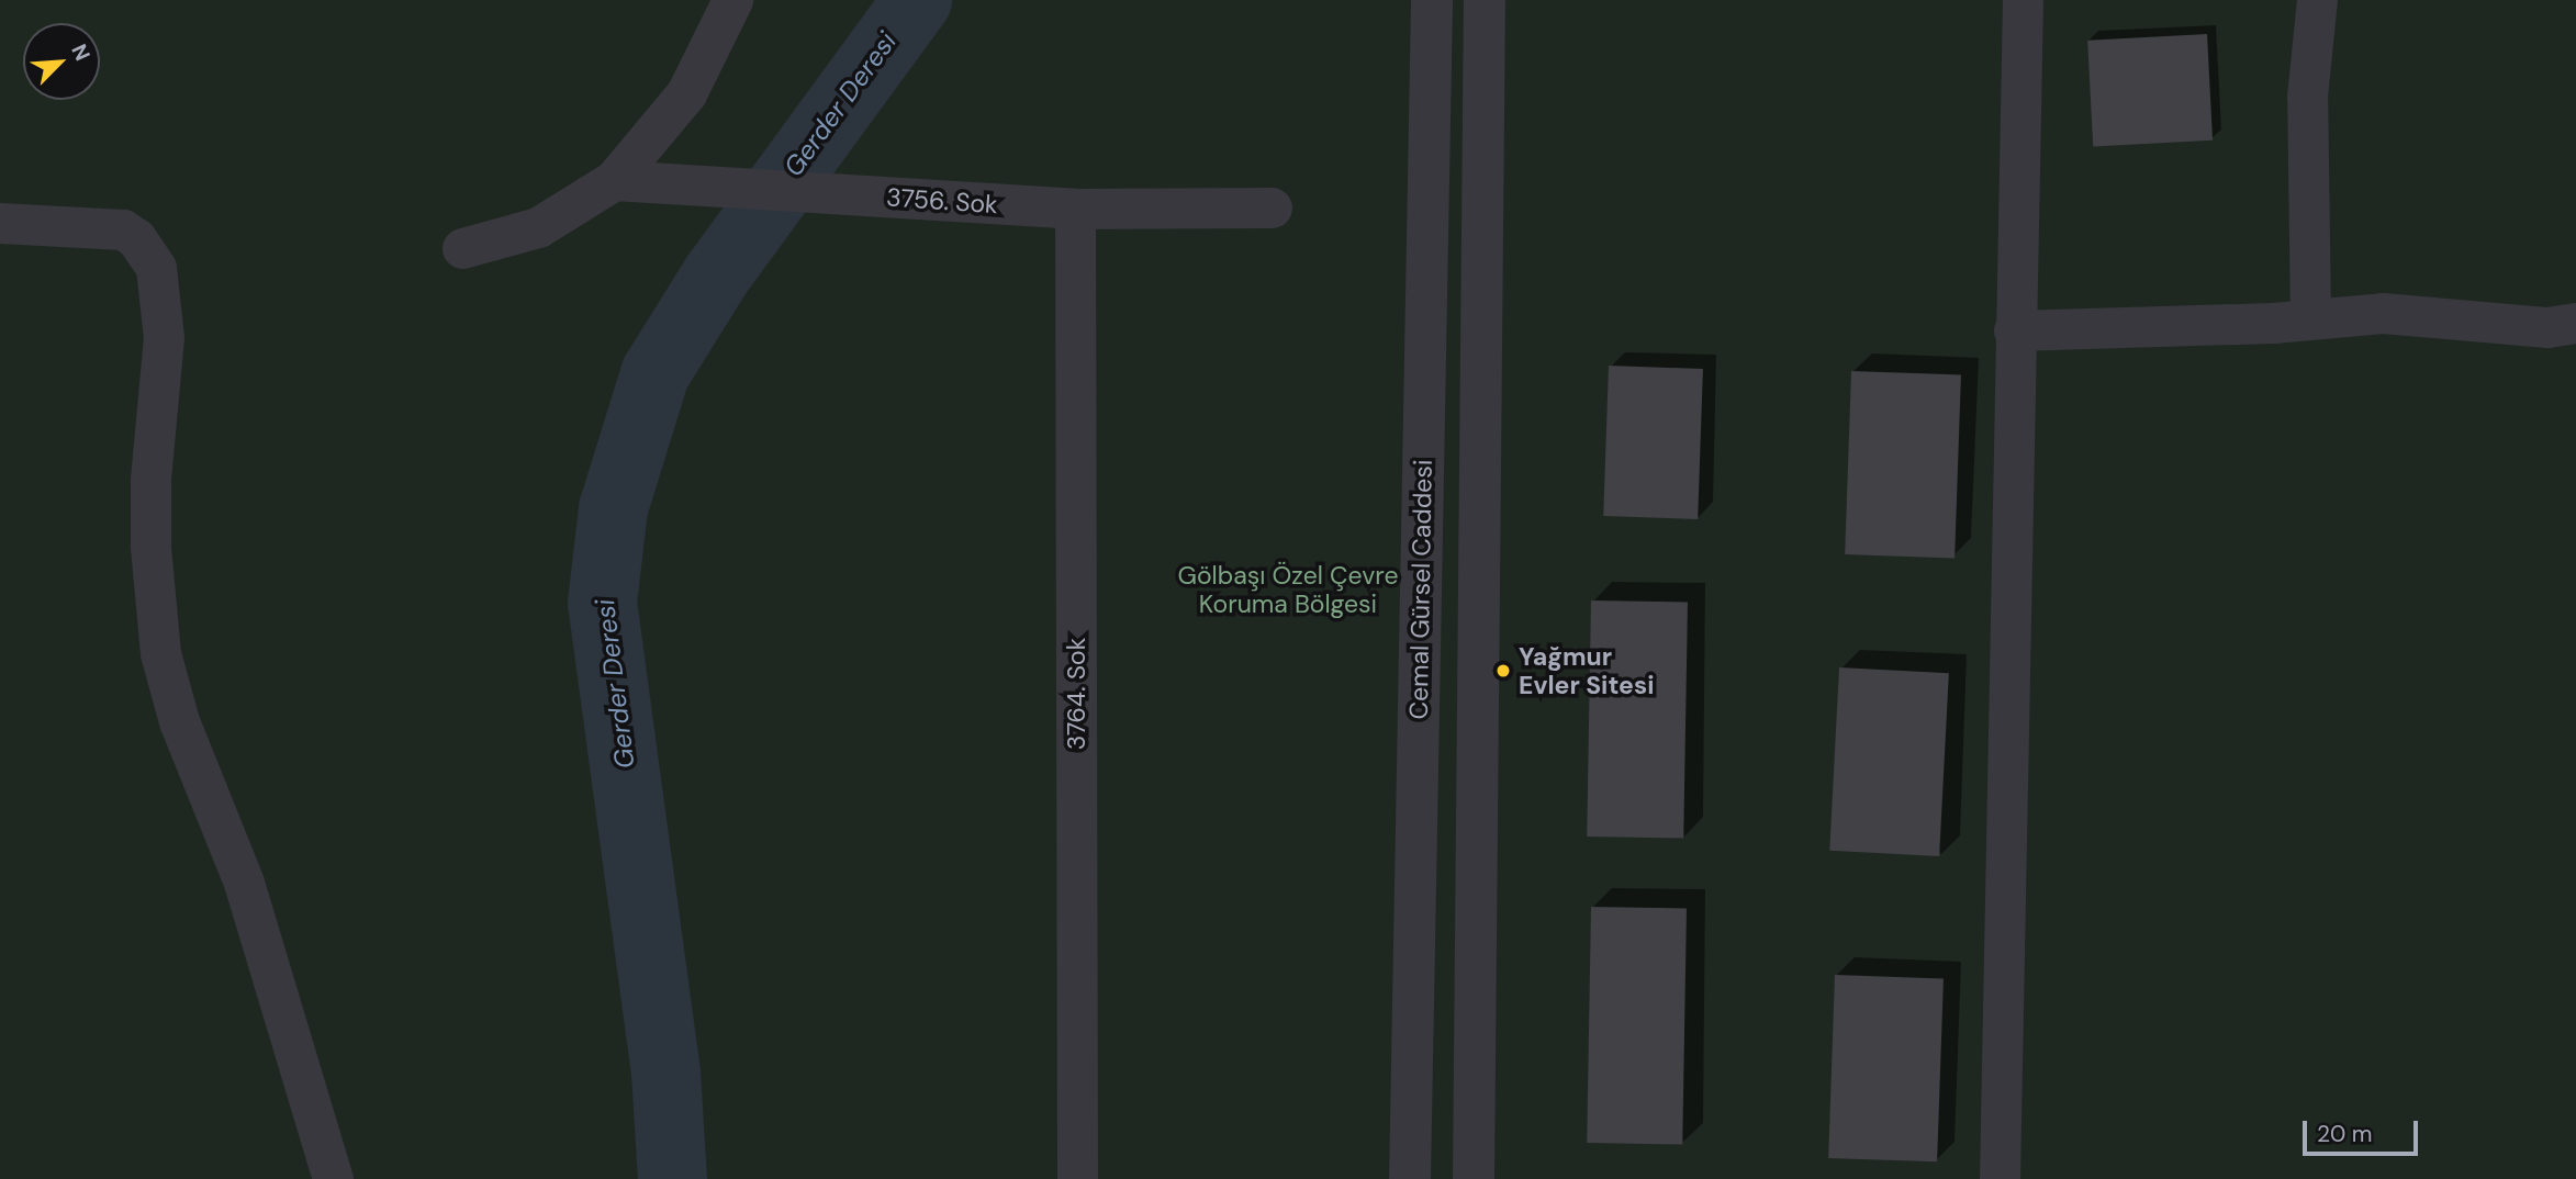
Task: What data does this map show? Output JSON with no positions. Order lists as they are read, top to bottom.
{
  "streets": {
    "street": ["3756. Sok", "Cemal Gürsel Caddesi", "3764. Sok"]
  },
  "crossings": [
    ["3756. Sok", "3764. Sok"]
  ],
  "water": ["Gerder Deresi"],
  "parks": ["Gölbaşı Özel Çevre Koruma Bölgesi"],
  "places": ["Yağmur Evler Sitesi"],
  "scale_bar": "20 m",
  "north": "top right"
}
